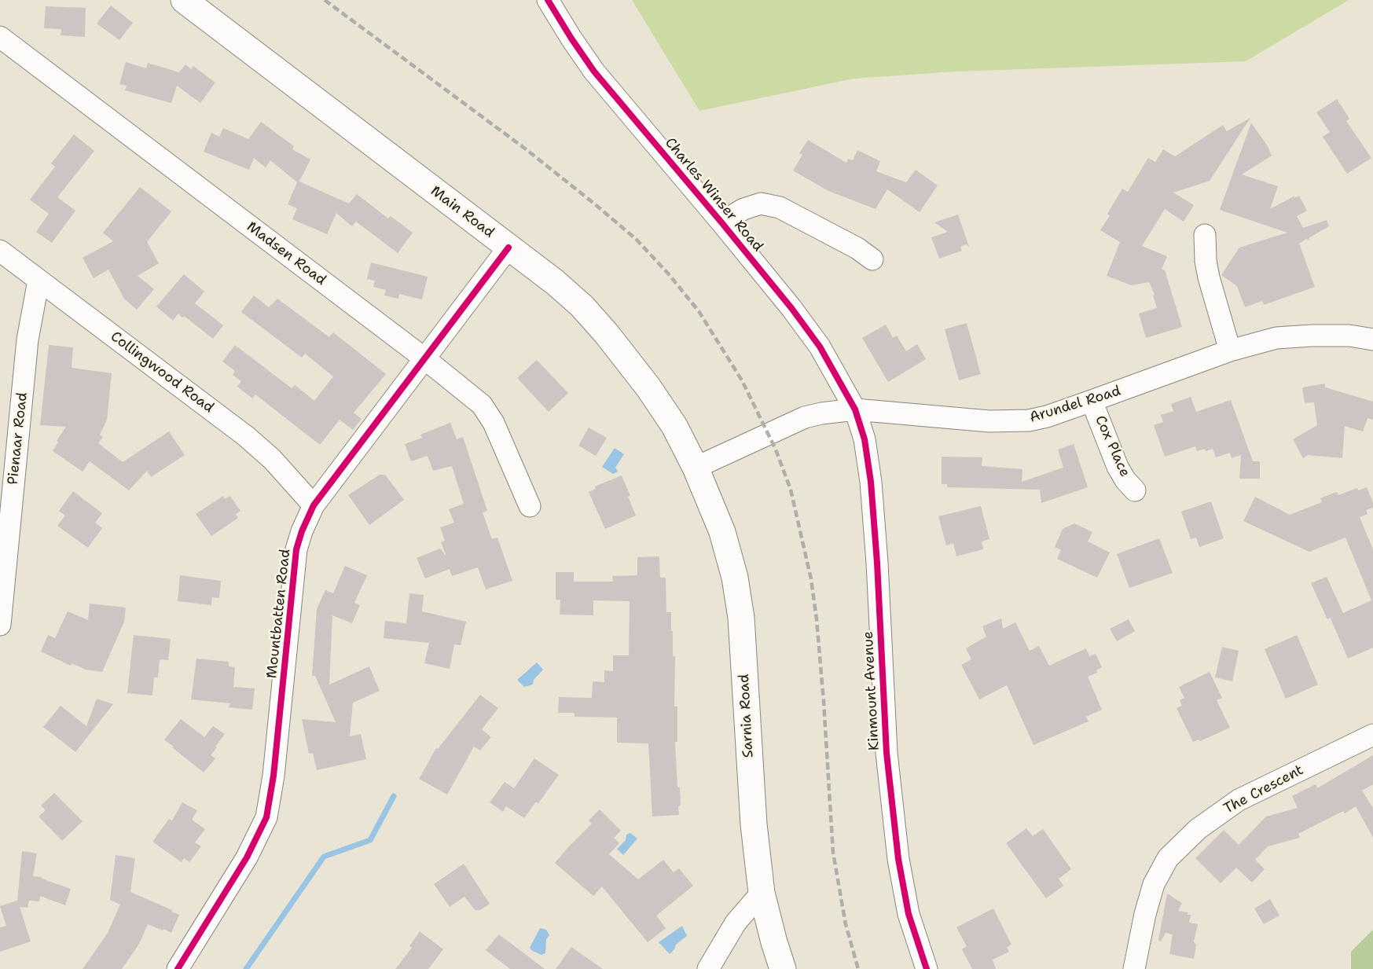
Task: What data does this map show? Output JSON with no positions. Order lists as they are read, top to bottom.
{
  "streets": {
    "main road": ["Main Road", "Sarnia Road"],
    "street": [
      "Charles Winser Road",
      "Madsen Road",
      "Collingwood Road",
      "Arundel Road",
      "Pienaar Road",
      "Cox Place",
      "Mountbatten Road",
      "Kinmount Avenue",
      "The Crescent"
    ]
  },
  "crossings": [
    ["Charles Winser Road", "Arundel Road"],
    ["Charles Winser Road", "Kinmount Avenue"],
    ["Main Road", "Arundel Road"],
    ["Main Road", "Mountbatten Road"],
    ["Main Road", "Sarnia Road"],
    ["Madsen Road", "Mountbatten Road"],
    ["Collingwood Road", "Pienaar Road"],
    ["Collingwood Road", "Mountbatten Road"],
    ["Arundel Road", "Cox Place"],
    ["Arundel Road", "Kinmount Avenue"],
    ["Arundel Road", "Sarnia Road"]
  ]
}
